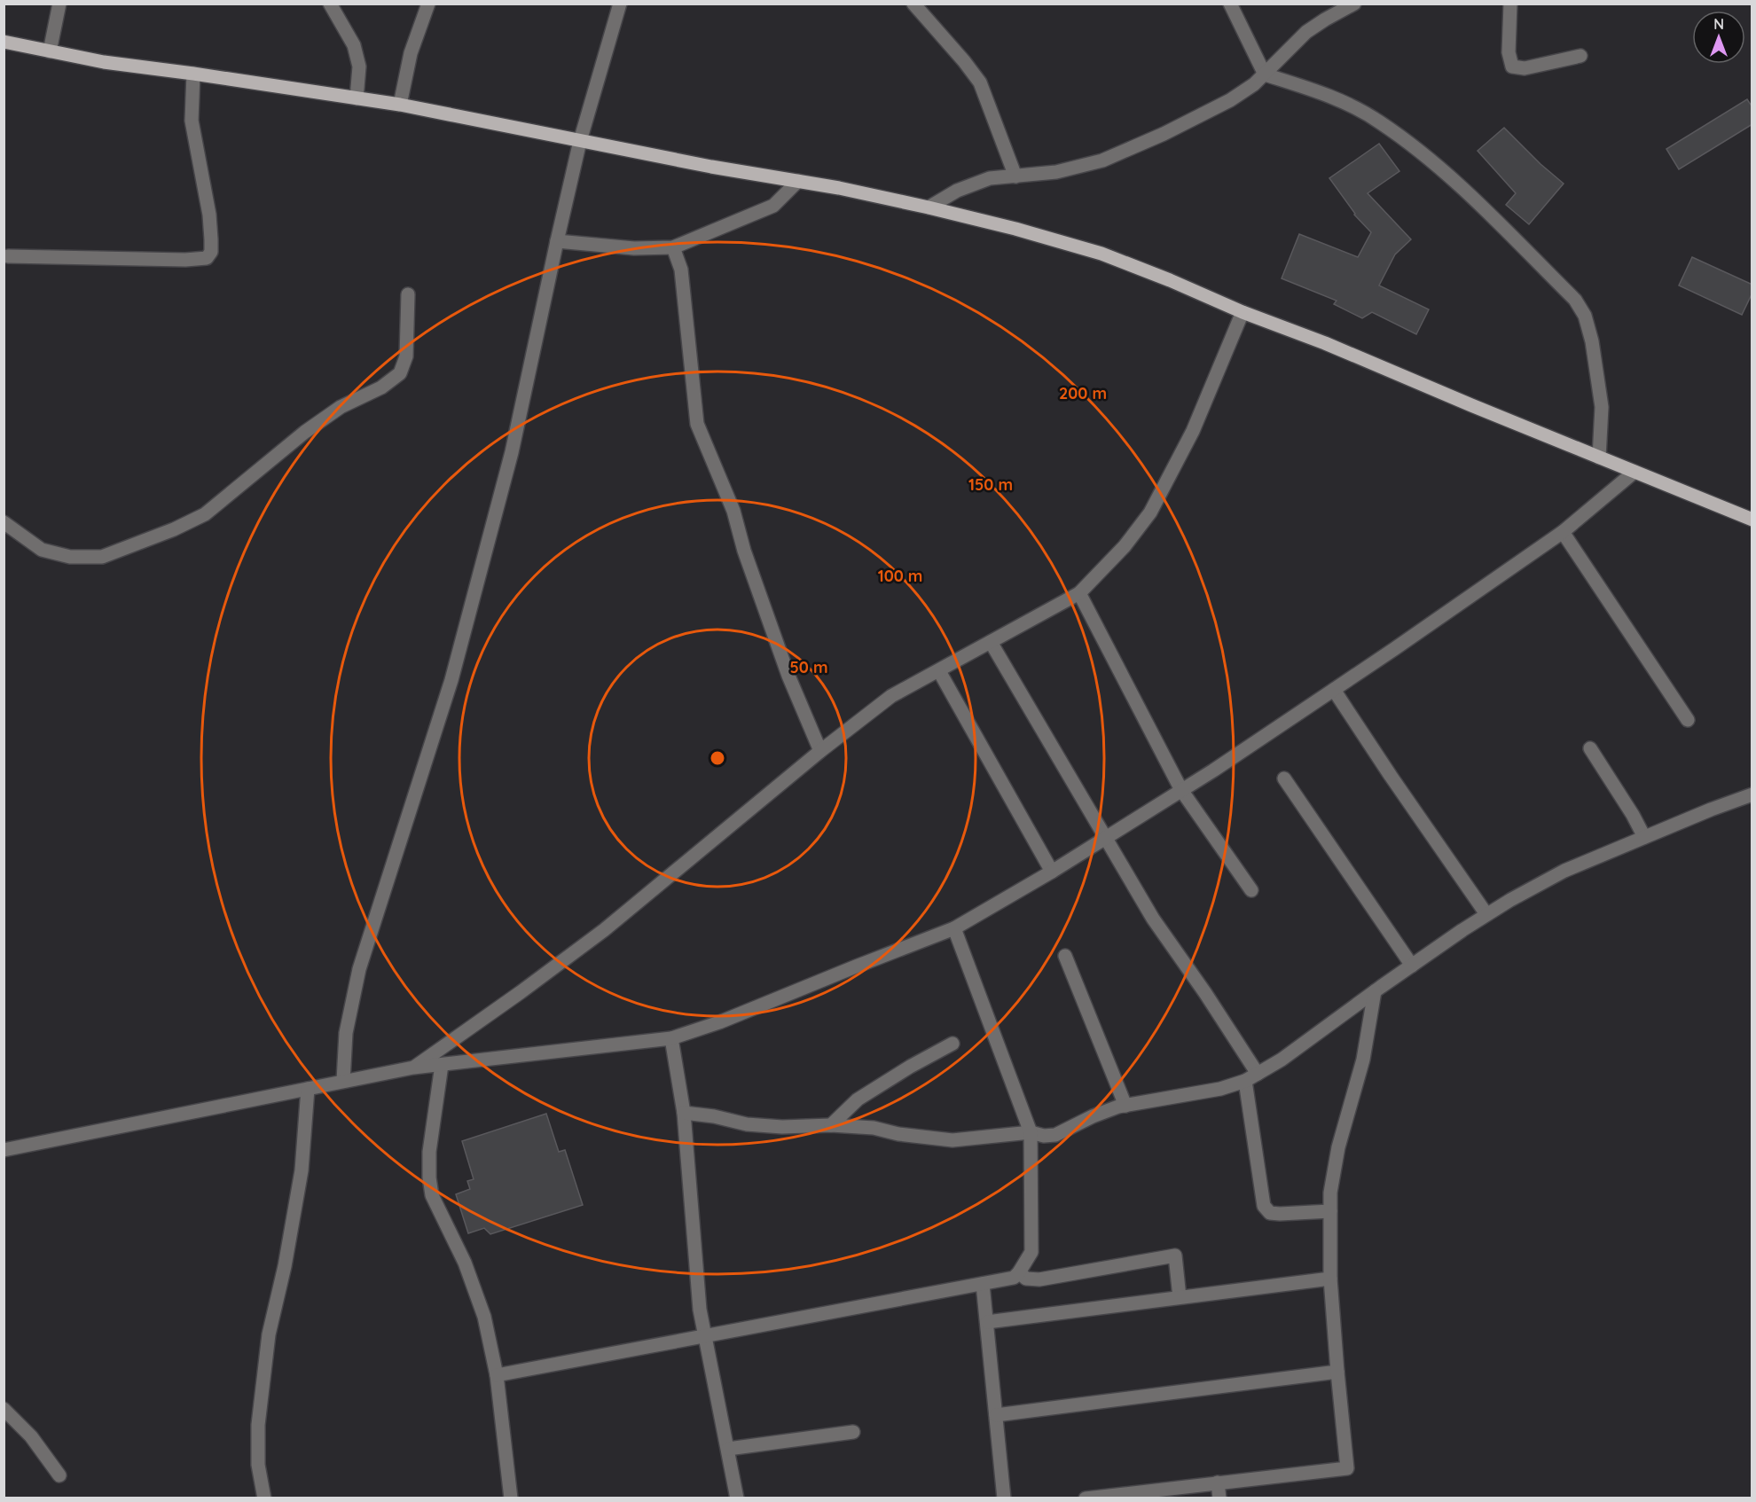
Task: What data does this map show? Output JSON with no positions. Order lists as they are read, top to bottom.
{
  "north": "top",
  "rings": [
    "200 m",
    "150 m",
    "100 m",
    "50 m"
  ]
}
